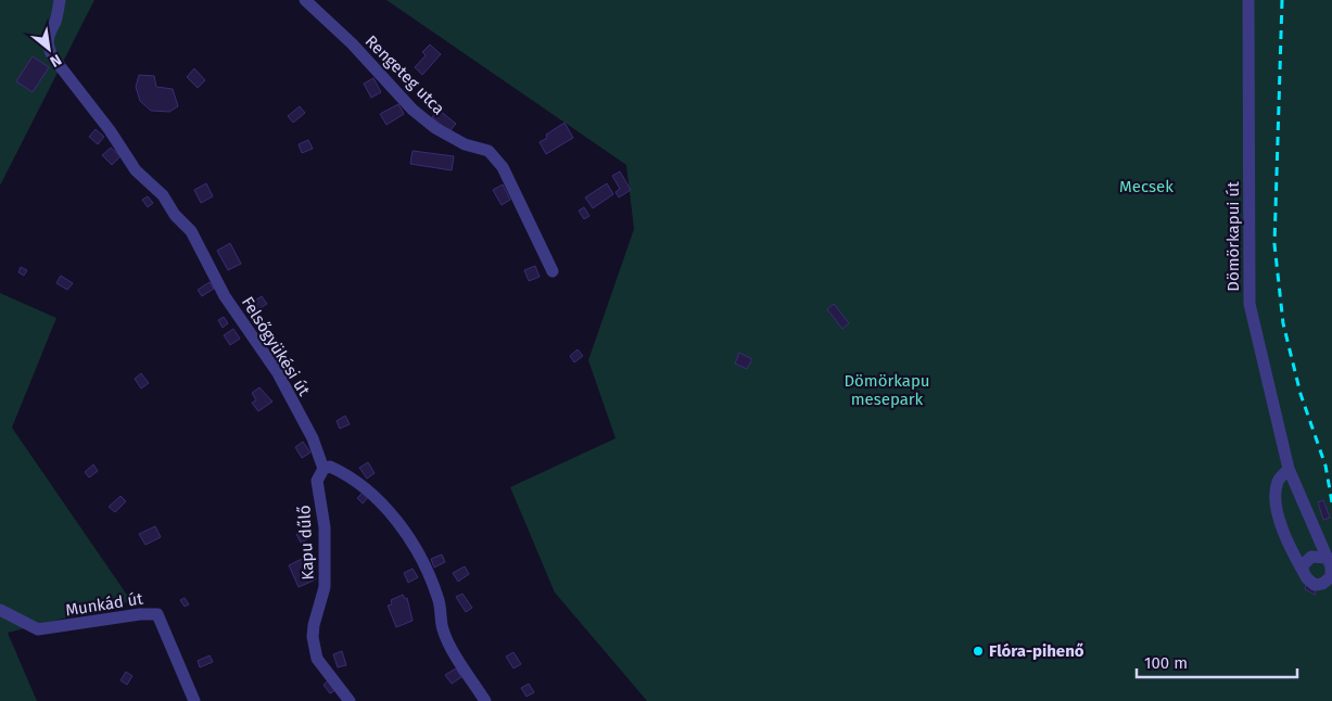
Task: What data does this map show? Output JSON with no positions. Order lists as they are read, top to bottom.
{
  "streets": {
    "street": [
      "Rengeteg utca",
      "Dömörkapui út",
      "Felsőgyükési út",
      "Kapu dűlő",
      "Munkád út"
    ]
  },
  "crossings": [
    ["Felsőgyükési út", "Kapu dűlő"]
  ],
  "parks": ["Mecsek", "Dömörkapu mesepark"],
  "places": ["Flóra-pihenő"],
  "scale_bar": "100 m",
  "north": "bottom right"
}
